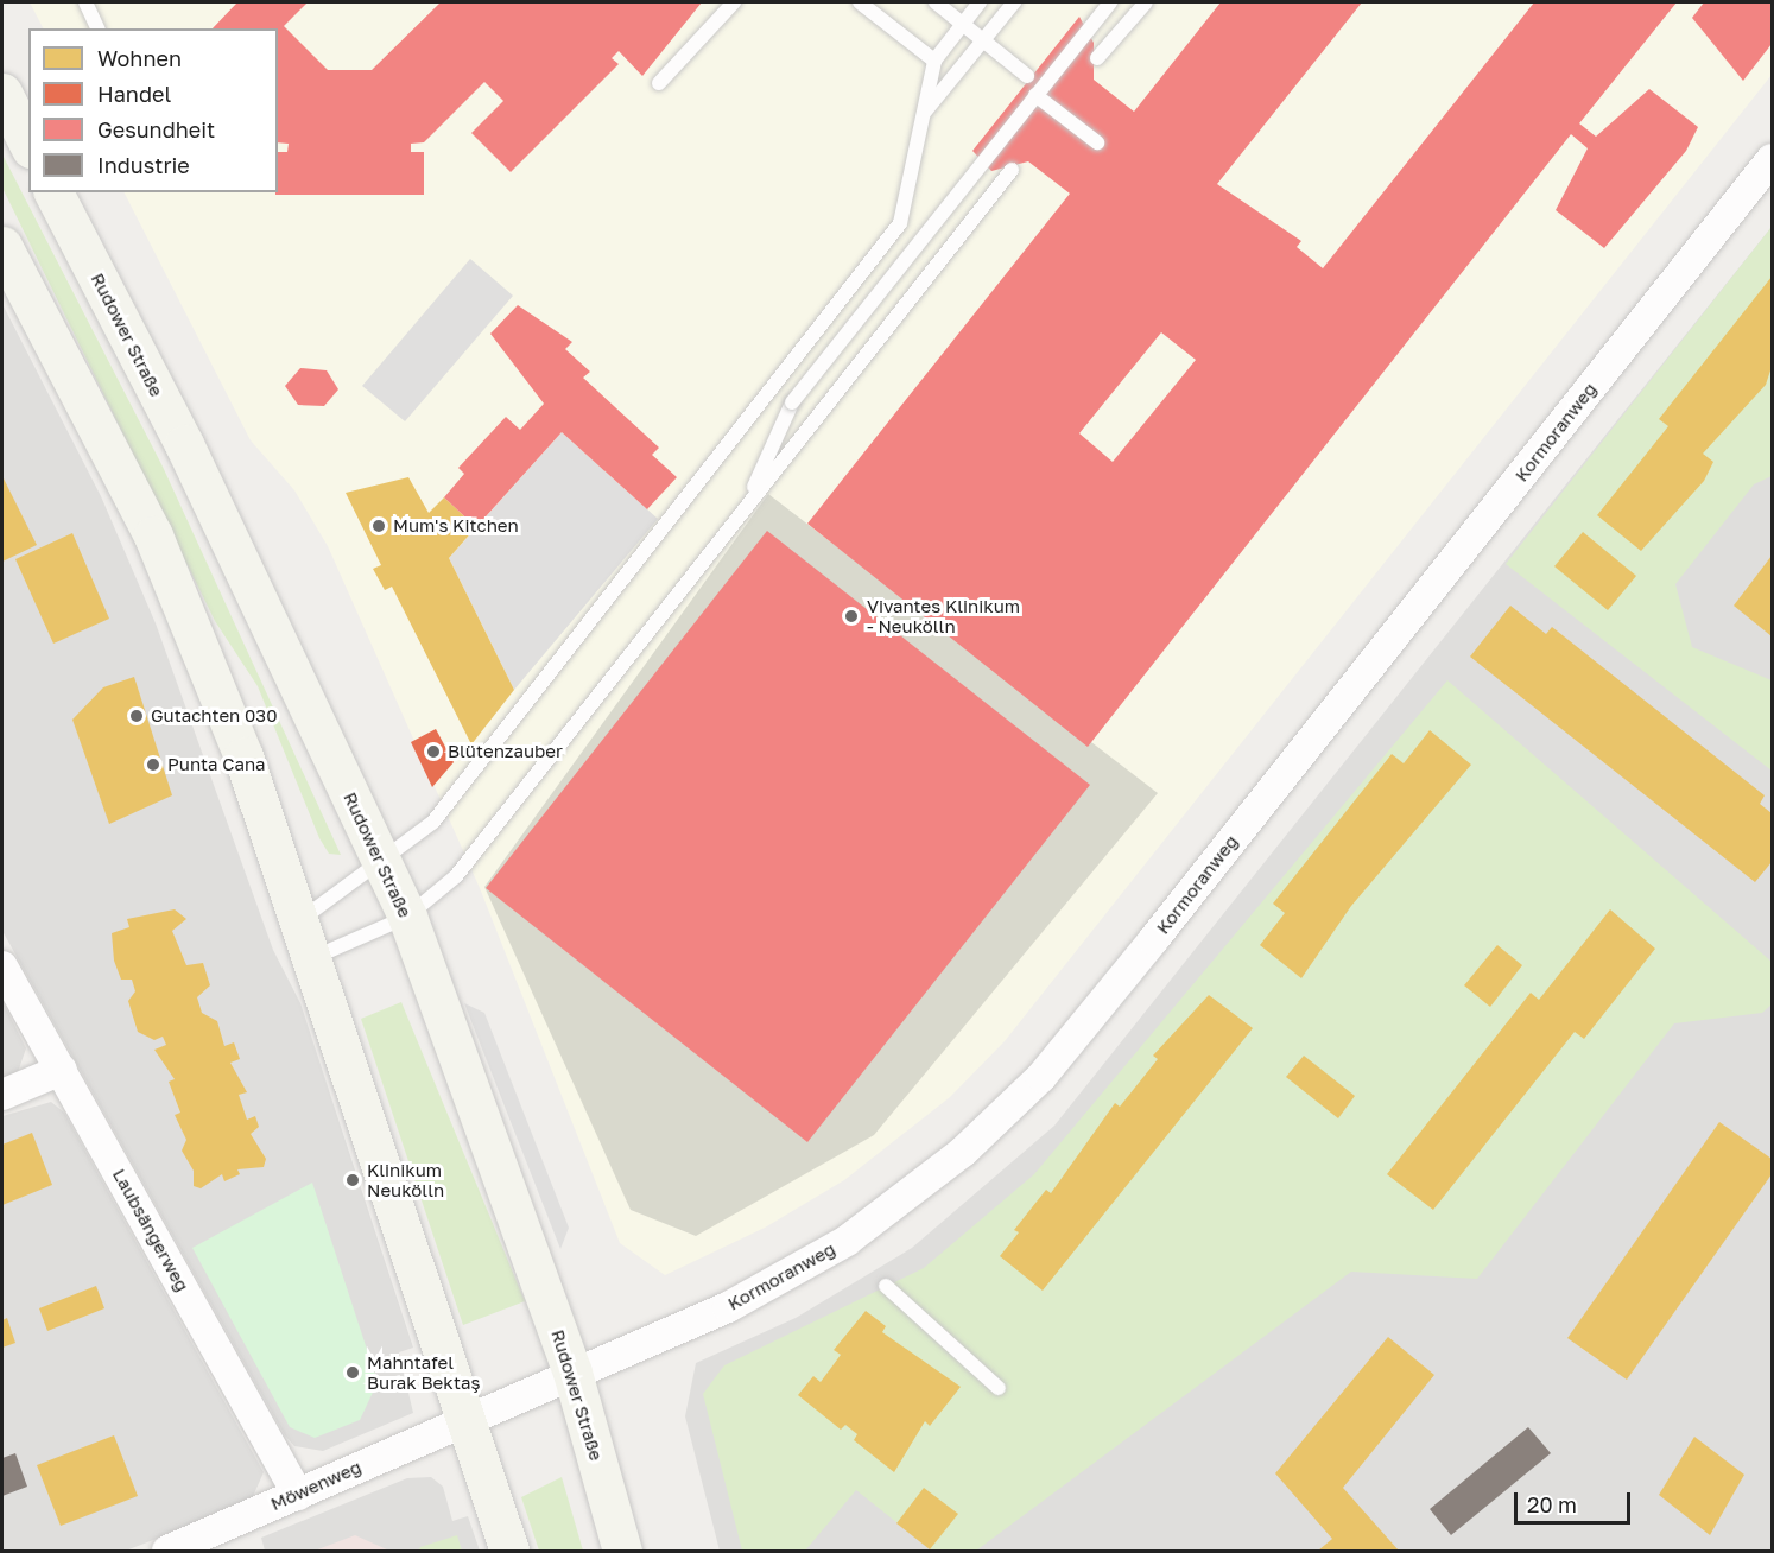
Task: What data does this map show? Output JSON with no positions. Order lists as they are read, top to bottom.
{
  "streets": {
    "main road": ["Rudower Straße"],
    "street": ["Kormoranweg", "Laubsängerweg", "Möwenweg"]
  },
  "crossings": [
    ["Rudower Straße", "Kormoranweg"],
    ["Kormoranweg", "Möwenweg"],
    ["Laubsängerweg", "Möwenweg"]
  ],
  "places": [
    "Mum's Kitchen",
    "Vivantes Klinikum - Neukölln",
    "Gutachten 030",
    "Blütenzauber",
    "Punta Cana",
    "Klinikum Neukölln",
    "Mahntafel Burak Bektaş"
  ],
  "legend": [
    "Wohnen",
    "Handel",
    "Gesundheit",
    "Industrie"
  ],
  "scale_bar": "20 m"
}
